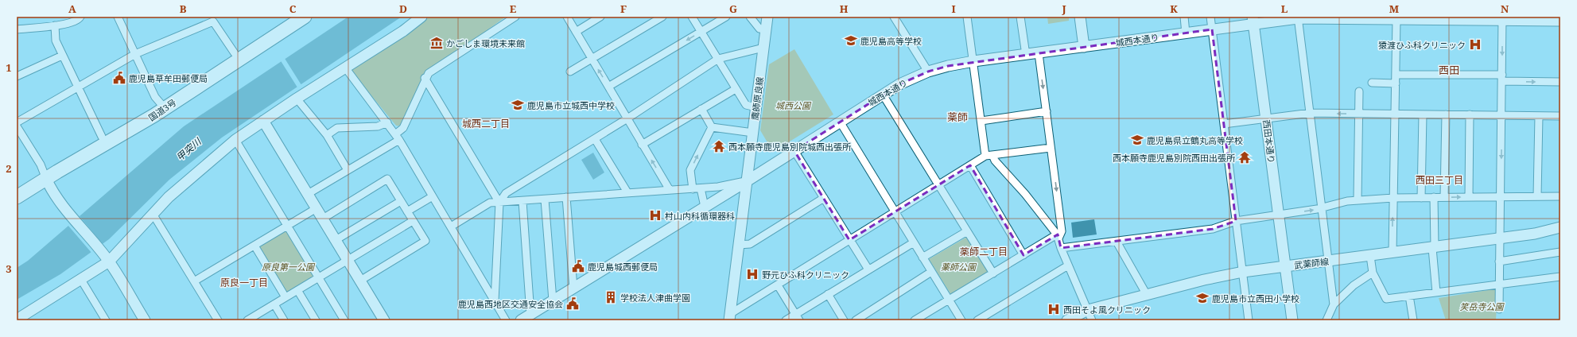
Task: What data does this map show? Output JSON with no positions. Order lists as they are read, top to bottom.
{
  "streets": {
    "highway": ["国道3号"],
    "street": [
      "城西本通り",
      "鷹師原良線",
      "西田本通り",
      "武薬師線"
    ]
  },
  "crossings": [
    ["城西本通り", "鷹師原良線"],
    ["城西本通り", "西田本通り"],
    ["西田本通り", "武薬師線"]
  ],
  "districts": [
    "西田",
    "薬師",
    "城西二丁目",
    "西田三丁目",
    "薬師二丁目",
    "原良一丁目"
  ],
  "water": ["甲突川"],
  "parks": [
    "城西公園",
    "原良第一公園",
    "薬師公園",
    "笑岳寺公園"
  ],
  "places": {
    "school or university": [
      "鹿児島高等学校",
      "鹿児島市立城西中学校",
      "鹿児島県立鶴丸高等学校",
      "鹿児島市立西田小学校"
    ],
    "museum": ["かごしま環境未来館"],
    "hospital": [
      "猿渡ひふ科クリニック",
      "村山内科循環器科",
      "野元ひふ科クリニック",
      "西田そよ風クリニック"
    ],
    "public building": ["鹿児島草牟田郵便局", "鹿児島城西郵便局", "鹿児島西地区交通安全協会"],
    "temple": ["西本願寺鹿児島別院城西出張所", "西本願寺鹿児島別院西田出張所"],
    "building": ["学校法人津曲学園"]
  },
  "grid": {
    "columns": [
      "A",
      "B",
      "C",
      "D",
      "E",
      "F",
      "G",
      "H",
      "I",
      "J",
      "K",
      "L",
      "M",
      "N"
    ],
    "rows": ["1", "2", "3"]
  }
}
